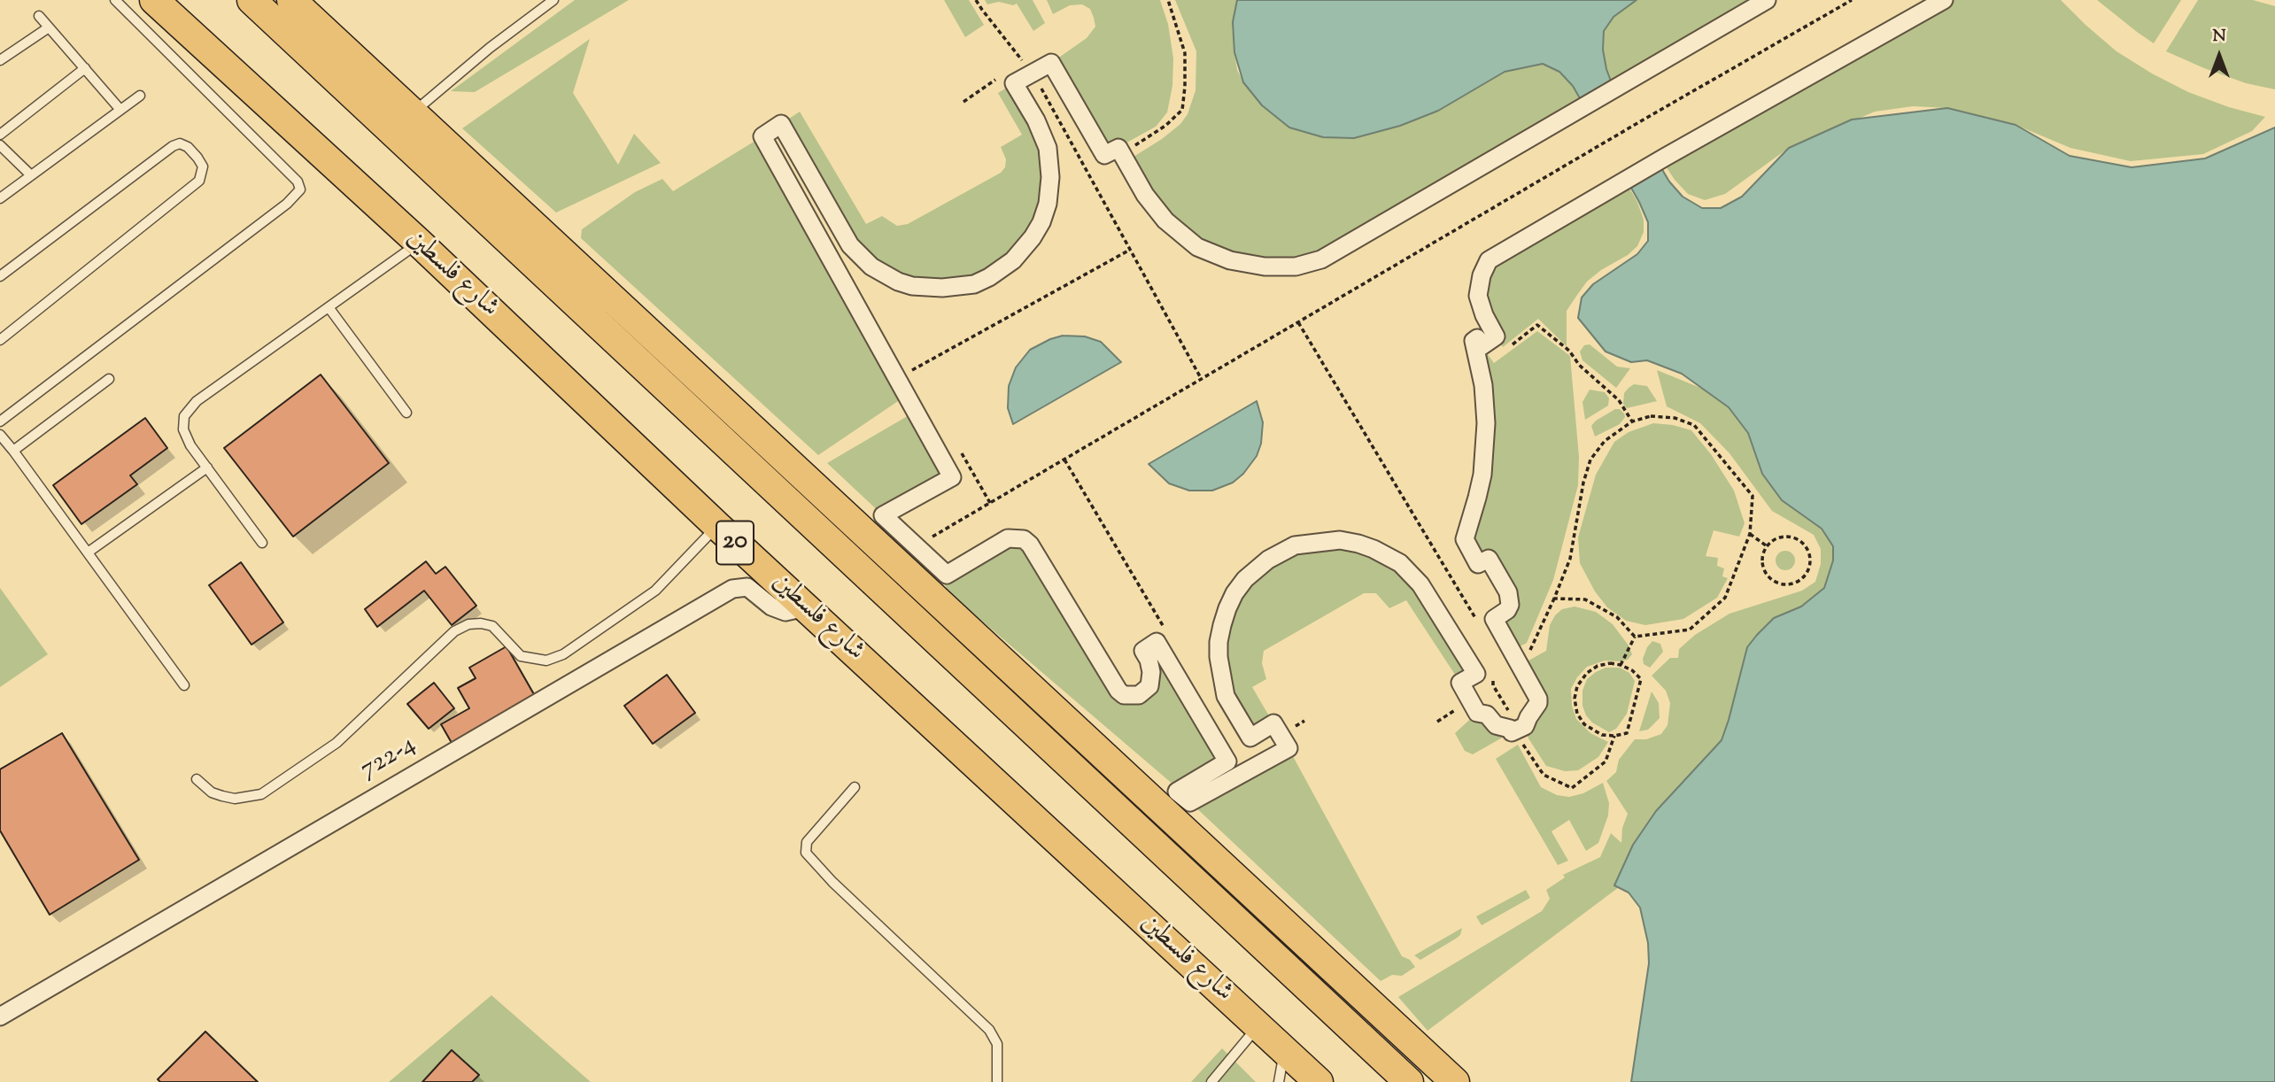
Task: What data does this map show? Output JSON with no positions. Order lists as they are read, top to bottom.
{
  "streets": {
    "main road": ["شارع فلسطين", "20"],
    "street": ["722-4"]
  },
  "crossings": [
    ["شارع فلسطين", "722-4"]
  ],
  "north": "top"
}
